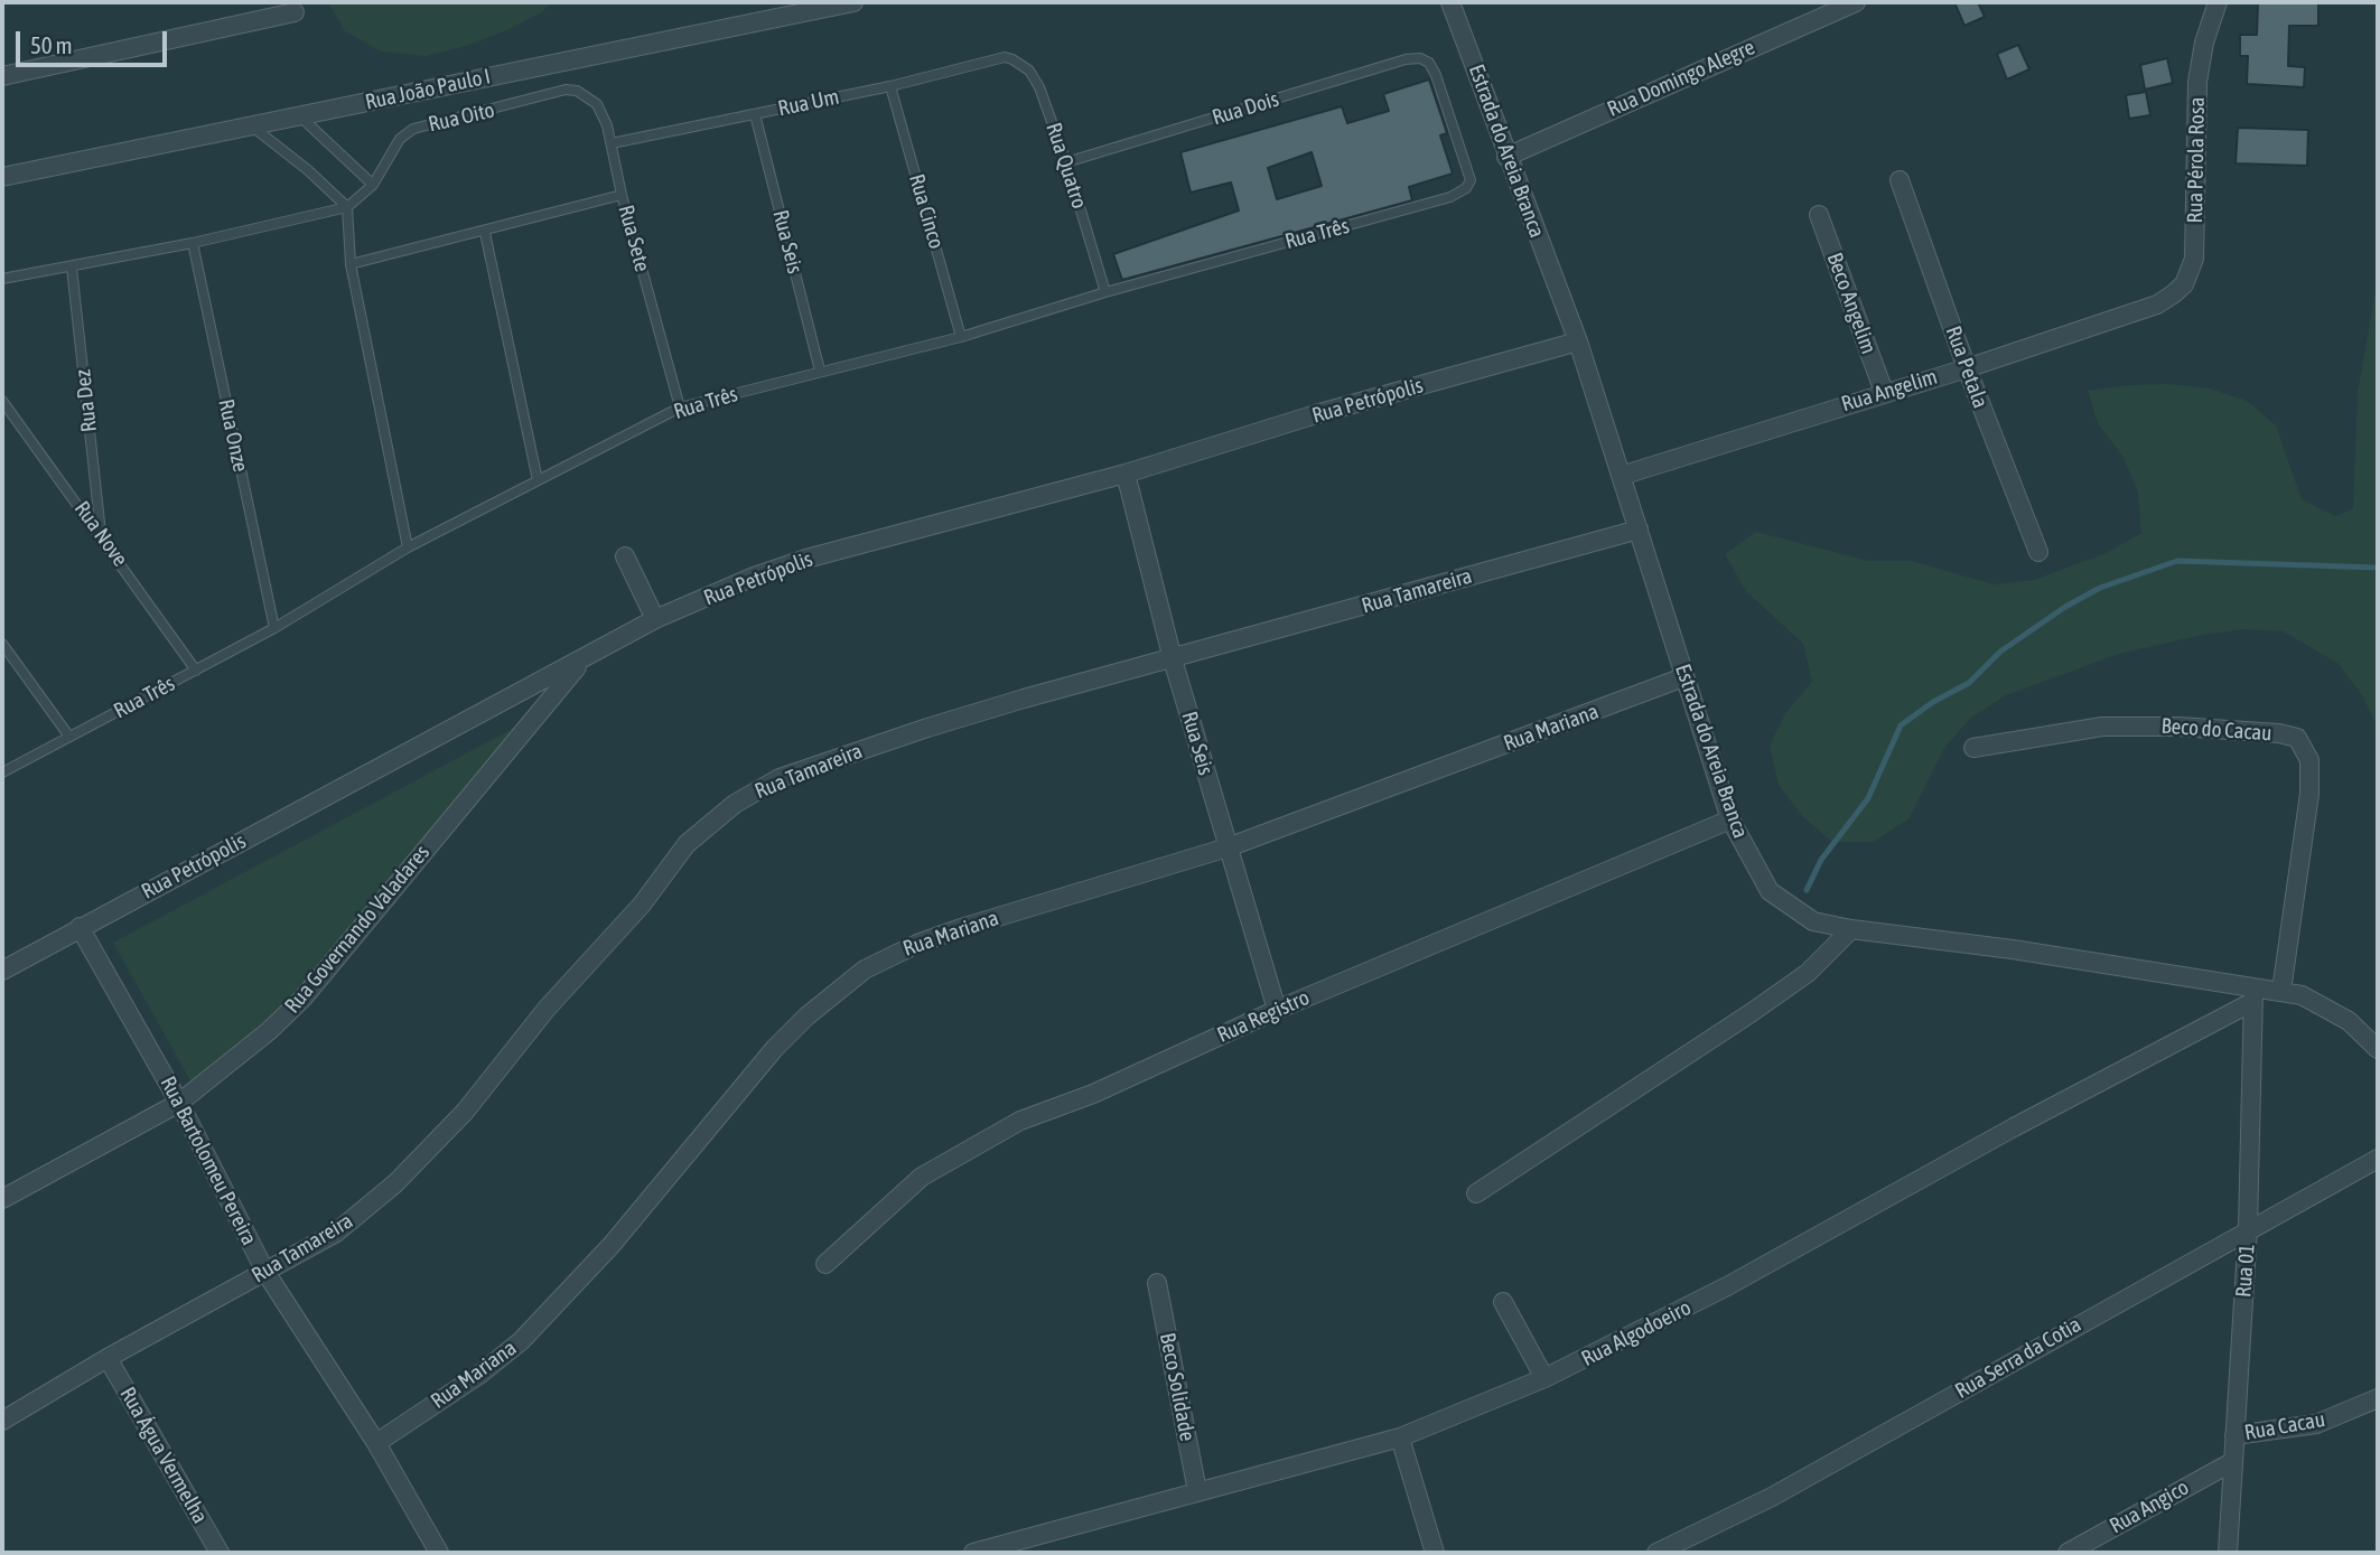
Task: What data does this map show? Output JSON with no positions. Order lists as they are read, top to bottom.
{
  "streets": {
    "street": [
      "Rua Domingo Alegre",
      "Rua João Paulo I",
      "Estrada do Areia Branca",
      "Rua Pérola Rosa",
      "Rua Seis",
      "Beco Angelim",
      "Rua Petala",
      "Rua Angelim",
      "Rua Petrópolis",
      "Rua Tamareira",
      "Rua Mariana",
      "Beco do Cacau",
      "Rua Governando Valadares",
      "Rua Registro",
      "Rua Bartolomeu Pereira",
      "Rua 01",
      "Rua Algodoeiro",
      "Rua Serra da Cotia",
      "Beco Solidade",
      "Rua Cacau",
      "Rua Água Vermelha",
      "Rua Angico"
    ],
    "lane": [
      "Rua Um",
      "Rua Dois",
      "Rua Oito",
      "Rua Quatro",
      "Rua Cinco",
      "Rua Três",
      "Rua Sete",
      "Rua Dez",
      "Rua Onze",
      "Rua Nove"
    ]
  },
  "crossings": [
    ["Rua Domingo Alegre", "Estrada do Areia Branca"],
    ["Rua Um", "Rua Quatro"],
    ["Rua Um", "Rua Cinco"],
    ["Rua Um", "Rua Sete"],
    ["Rua Um", "Rua Seis"],
    ["Rua Dois", "Rua Quatro"],
    ["Rua Dois", "Rua Três"],
    ["Rua Oito", "Rua Sete"],
    ["Estrada do Areia Branca", "Rua Angelim"],
    ["Estrada do Areia Branca", "Rua Petrópolis"],
    ["Estrada do Areia Branca", "Rua Tamareira"],
    ["Estrada do Areia Branca", "Rua Mariana"],
    ["Estrada do Areia Branca", "Beco do Cacau"],
    ["Estrada do Areia Branca", "Rua Registro"],
    ["Estrada do Areia Branca", "Rua 01"],
    ["Estrada do Areia Branca", "Rua Algodoeiro"],
    ["Rua Pérola Rosa", "Rua Angelim"],
    ["Rua Quatro", "Rua Três"],
    ["Rua Cinco", "Rua Três"],
    ["Rua Três", "Rua Sete"],
    ["Rua Três", "Rua Seis"],
    ["Rua Três", "Rua Onze"],
    ["Rua Três", "Rua Nove"],
    ["Rua Seis", "Rua Petrópolis"],
    ["Rua Seis", "Rua Tamareira"],
    ["Rua Seis", "Rua Mariana"],
    ["Rua Seis", "Rua Registro"],
    ["Beco Angelim", "Rua Angelim"],
    ["Rua Petala", "Rua Angelim"],
    ["Rua Dez", "Rua Nove"],
    ["Rua Petrópolis", "Rua Governando Valadares"],
    ["Rua Petrópolis", "Rua Bartolomeu Pereira"],
    ["Rua Tamareira", "Rua Bartolomeu Pereira"],
    ["Rua Tamareira", "Rua Água Vermelha"],
    ["Rua Mariana", "Rua Bartolomeu Pereira"],
    ["Rua Governando Valadares", "Rua Bartolomeu Pereira"],
    ["Rua 01", "Rua Algodoeiro"],
    ["Rua 01", "Rua Serra da Cotia"],
    ["Rua 01", "Rua Cacau"],
    ["Rua 01", "Rua Angico"],
    ["Rua Algodoeiro", "Beco Solidade"]
  ],
  "scale_bar": "50 m"
}
